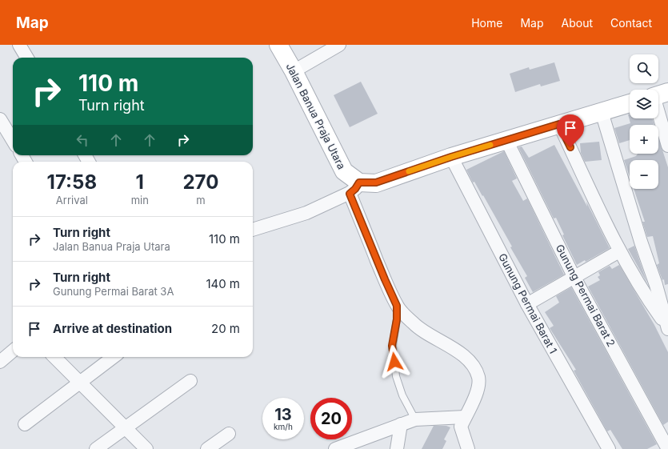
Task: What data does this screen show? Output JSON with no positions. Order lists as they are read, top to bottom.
{
  "streets": {
    "street": ["Jalan Banua Praja Utara", "Gunung Permai Barat 2", "Gunung Permai Barat 1"]
  },
  "page": {
    "header": "Map",
    "nav": [
      "Home",
      "Map",
      "About",
      "Contact"
    ],
    "map_buttons": ["+", "−"],
    "turn": ["110 m", "Turn right"],
    "eta": [
      "17:58",
      "Arrival",
      "1",
      "min",
      "270",
      "m"
    ],
    "list": [
      {
        "name": "Turn right",
        "note": "Jalan Banua Praja Utara",
        "value": "110 m"
      },
      {
        "name": "Turn right",
        "note": "Gunung Permai Barat 3A",
        "value": "140 m"
      },
      {
        "name": "Arrive at destination",
        "value": "20 m"
      }
    ],
    "speed": "13 km/h",
    "limit": "20"
  }
}
